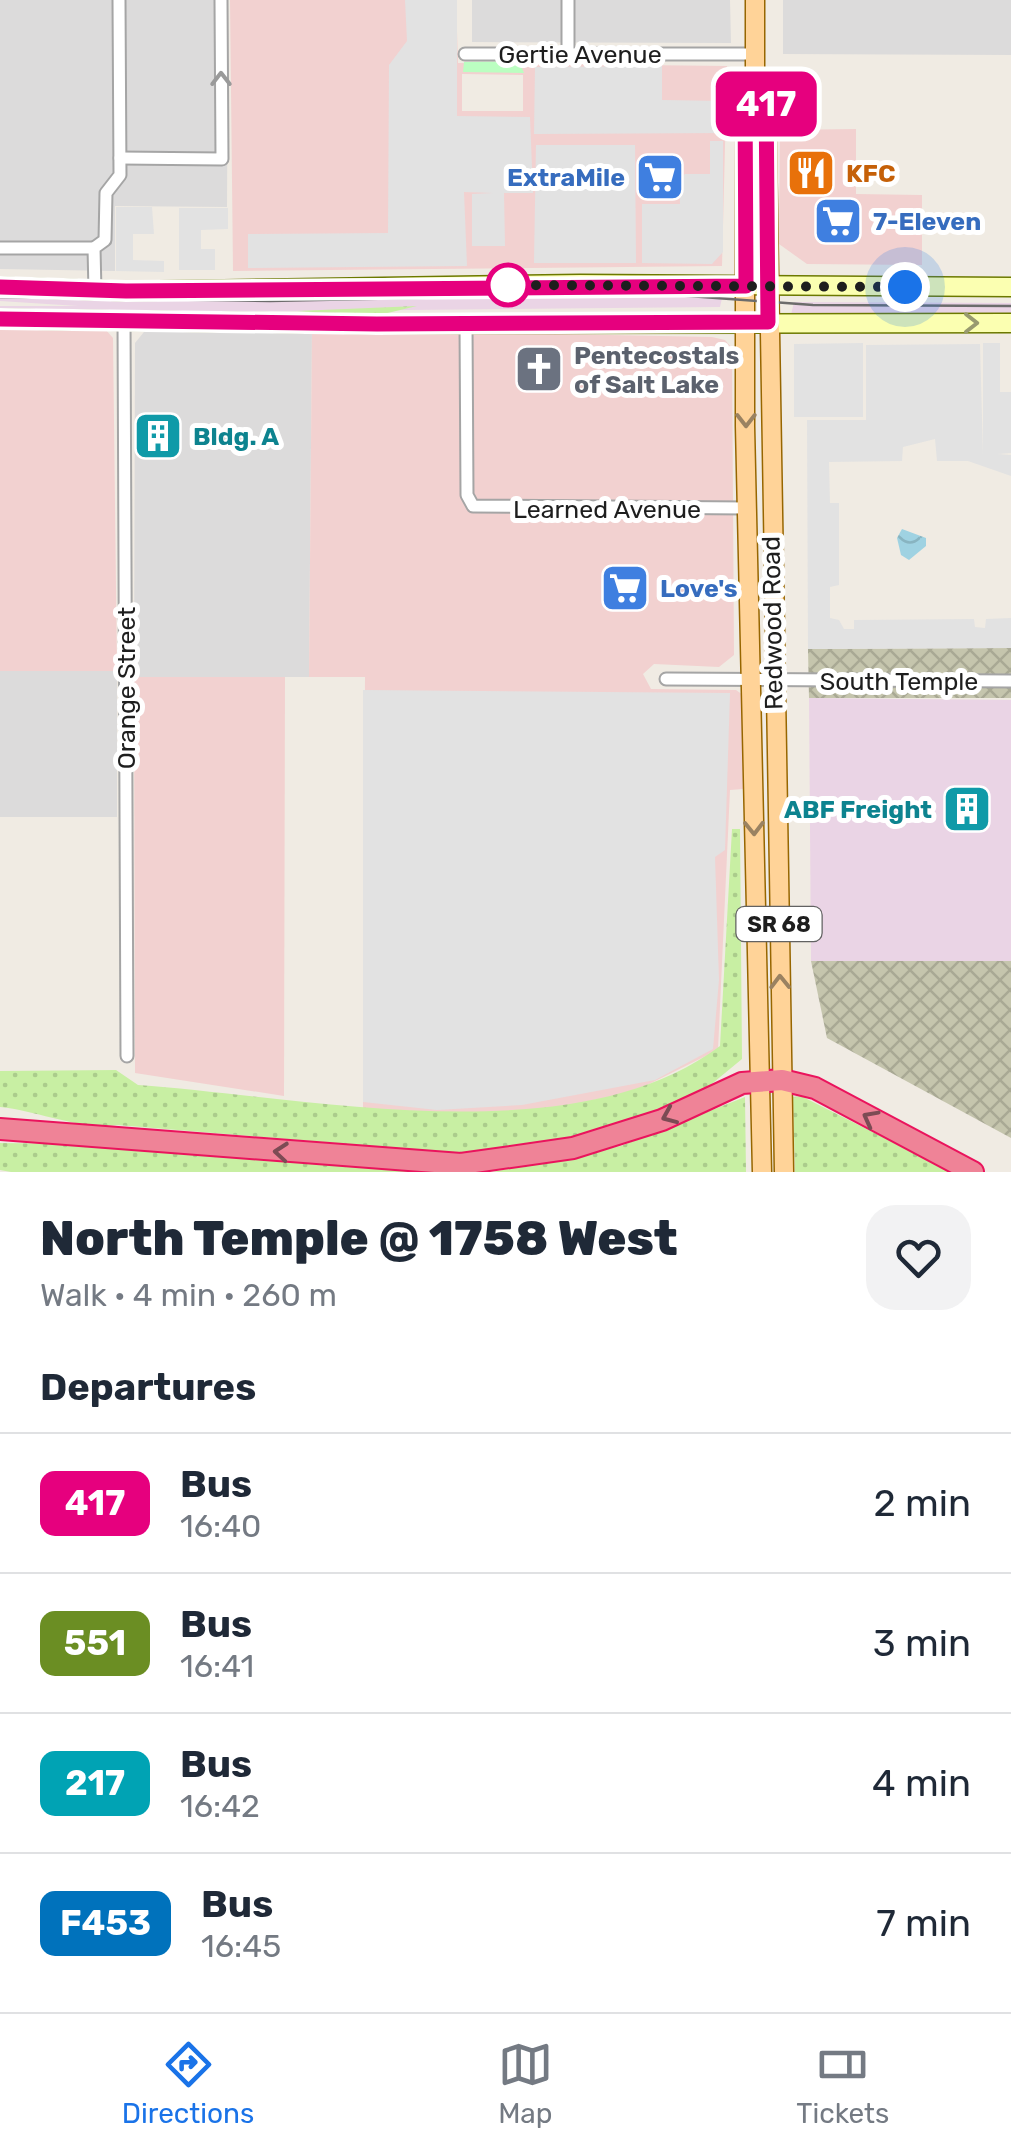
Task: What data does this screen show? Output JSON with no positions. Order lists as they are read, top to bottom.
{
  "streets": {
    "main road": ["Redwood Road", "SR 68"],
    "street": [
      "Gertie Avenue",
      "Learned Avenue",
      "South Temple",
      "Orange Street"
    ]
  },
  "crossings": [
    ["Gertie Avenue", "Redwood Road"],
    ["Learned Avenue", "Redwood Road"],
    ["Redwood Road", "South Temple"]
  ],
  "places": {
    "restaurant": ["KFC"],
    "supermarket": ["ExtraMile", "7-Eleven", "Love's"],
    "church": ["Pentecostals of Salt Lake"],
    "building": ["Bldg. A", "ABF Freight"]
  },
  "lines": ["bus line 417"],
  "page": {
    "on_map": "417",
    "heading": [
      ["North Temple @ 1758 West", "Walk · 4 min · 260 m"],
      "Departures"
    ],
    "list": [
      {
        "mark": "417",
        "name": "Bus",
        "note": "16:40",
        "value": "2 min"
      },
      {
        "mark": "551",
        "name": "Bus",
        "note": "16:41",
        "value": "3 min"
      },
      {
        "mark": "217",
        "name": "Bus",
        "note": "16:42",
        "value": "4 min"
      },
      {
        "mark": "F453",
        "name": "Bus",
        "note": "16:45",
        "value": "7 min"
      }
    ],
    "tabs": ["Directions", "Map", "Tickets"]
  }
}
